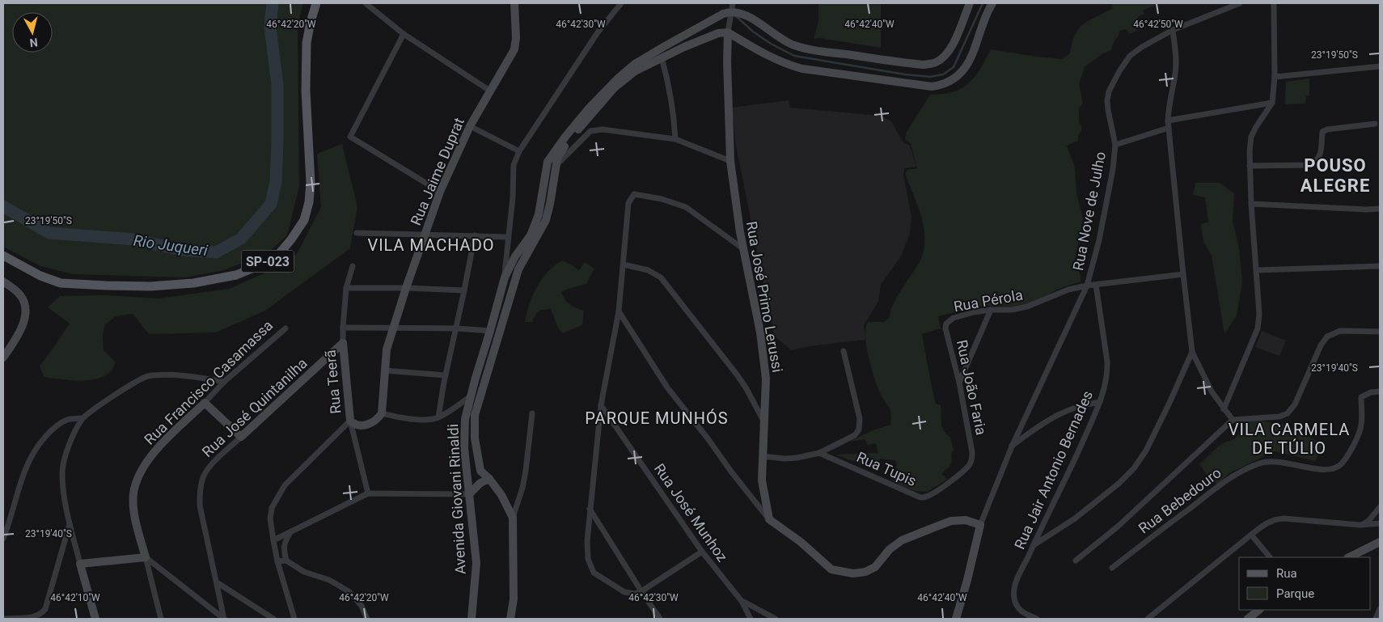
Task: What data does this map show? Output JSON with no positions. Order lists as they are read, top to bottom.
{
  "streets": {
    "main road": ["SP-023"],
    "street": [
      "Rua Jaime Duprat",
      "Rua Nove de Julho",
      "Rua José Primo Lerussi",
      "Rua Pérola",
      "Rua Teerã",
      "Rua Francisco Casamassa",
      "Rua João Faria",
      "Rua José Quintanilha",
      "Rua Tupis",
      "Rua Jair Antonio Bernades",
      "Avenida Giovani Rinaldi",
      "Rua Bebedouro",
      "Rua José Munhoz"
    ]
  },
  "crossings": [
    ["Rua Nove de Julho", "Rua Pérola"],
    ["Rua José Primo Lerussi", "Avenida Giovani Rinaldi"],
    ["Rua Pérola", "Rua João Faria"],
    ["Rua Pérola", "Rua Jair Antonio Bernades"],
    ["Rua Teerã", "Rua José Quintanilha"],
    ["Rua João Faria", "Rua Tupis"]
  ],
  "districts": [
    "POUSO ALEGRE",
    "VILA MACHADO",
    "PARQUE MUNHÓS",
    "VILA CARMELA DE TÚLIO"
  ],
  "water": ["Rio Juqueri"],
  "legend": ["Rua", "Parque"],
  "north": "bottom",
  "coordinates": [
    "46°42'20\"W",
    "46°42'30\"W",
    "46°42'40\"W",
    "46°42'50\"W",
    "23°19'50\"S",
    "23°19'40\"S",
    "46°42'10\"W"
  ]
}
